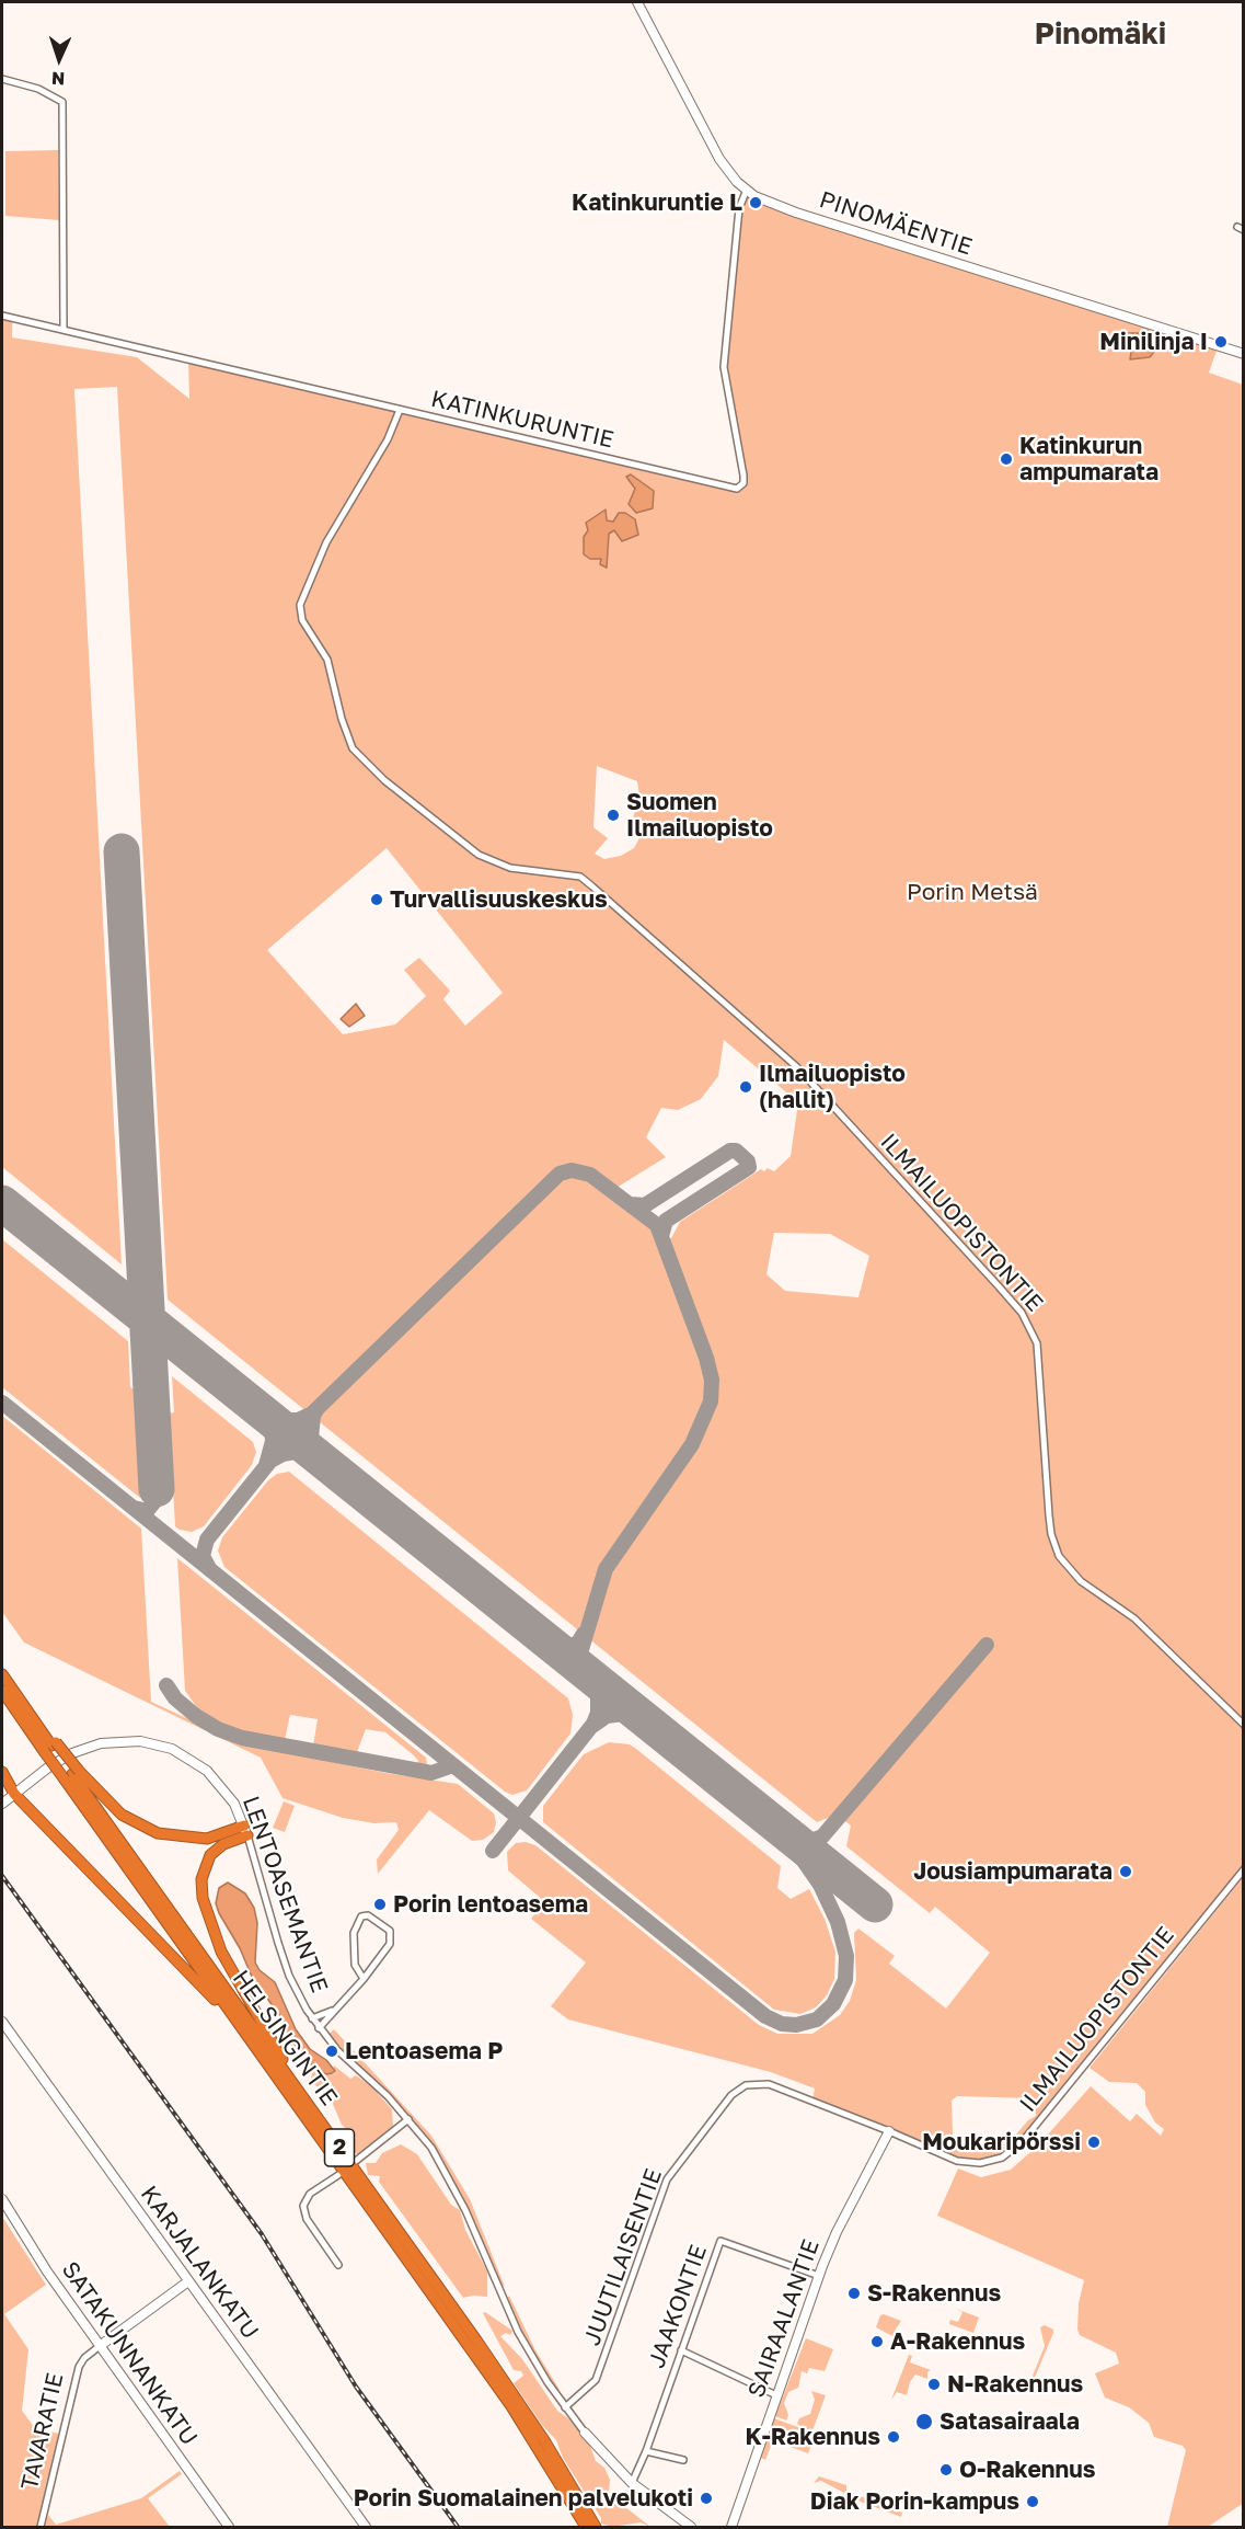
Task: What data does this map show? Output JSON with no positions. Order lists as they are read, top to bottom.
{
  "streets": {
    "highway": ["HELSINGINTIE", "2"],
    "street": [
      "PINOMÄENTIE",
      "KATINKURUNTIE",
      "ILMAILUOPISTONTIE",
      "LENTOASEMANTIE",
      "JUUTILAISENTIE",
      "KARJALANKATU",
      "JAAKONTIE",
      "SAIRAALANTIE",
      "SATAKUNNANKATU",
      "TAVARATIE"
    ]
  },
  "crossings": [
    ["PINOMÄENTIE", "KATINKURUNTIE"],
    ["KATINKURUNTIE", "ILMAILUOPISTONTIE"],
    ["ILMAILUOPISTONTIE", "JUUTILAISENTIE"],
    ["ILMAILUOPISTONTIE", "SAIRAALANTIE"],
    ["LENTOASEMANTIE", "JUUTILAISENTIE"],
    ["LENTOASEMANTIE", "JAAKONTIE"],
    ["JUUTILAISENTIE", "SAIRAALANTIE"],
    ["KARJALANKATU", "TAVARATIE"],
    ["JAAKONTIE", "SAIRAALANTIE"],
    ["SATAKUNNANKATU", "TAVARATIE"]
  ],
  "districts": ["Pinomäki"],
  "parks": ["Porin Metsä"],
  "places": [
    "Katinkuruntie L",
    "Minilinja I",
    "Katinkurun ampumarata",
    "Suomen Ilmailuopisto",
    "Turvallisuuskeskus",
    "Ilmailuopisto (hallit)",
    "Jousiampumarata",
    "Porin lentoasema",
    "Lentoasema P",
    "Moukaripörssi",
    "S-Rakennus",
    "A-Rakennus",
    "N-Rakennus",
    "Satasairaala",
    "K-Rakennus",
    "O-Rakennus",
    "Porin Suomalainen palvelukoti",
    "Diak Porin-kampus"
  ],
  "north": "bottom"
}
